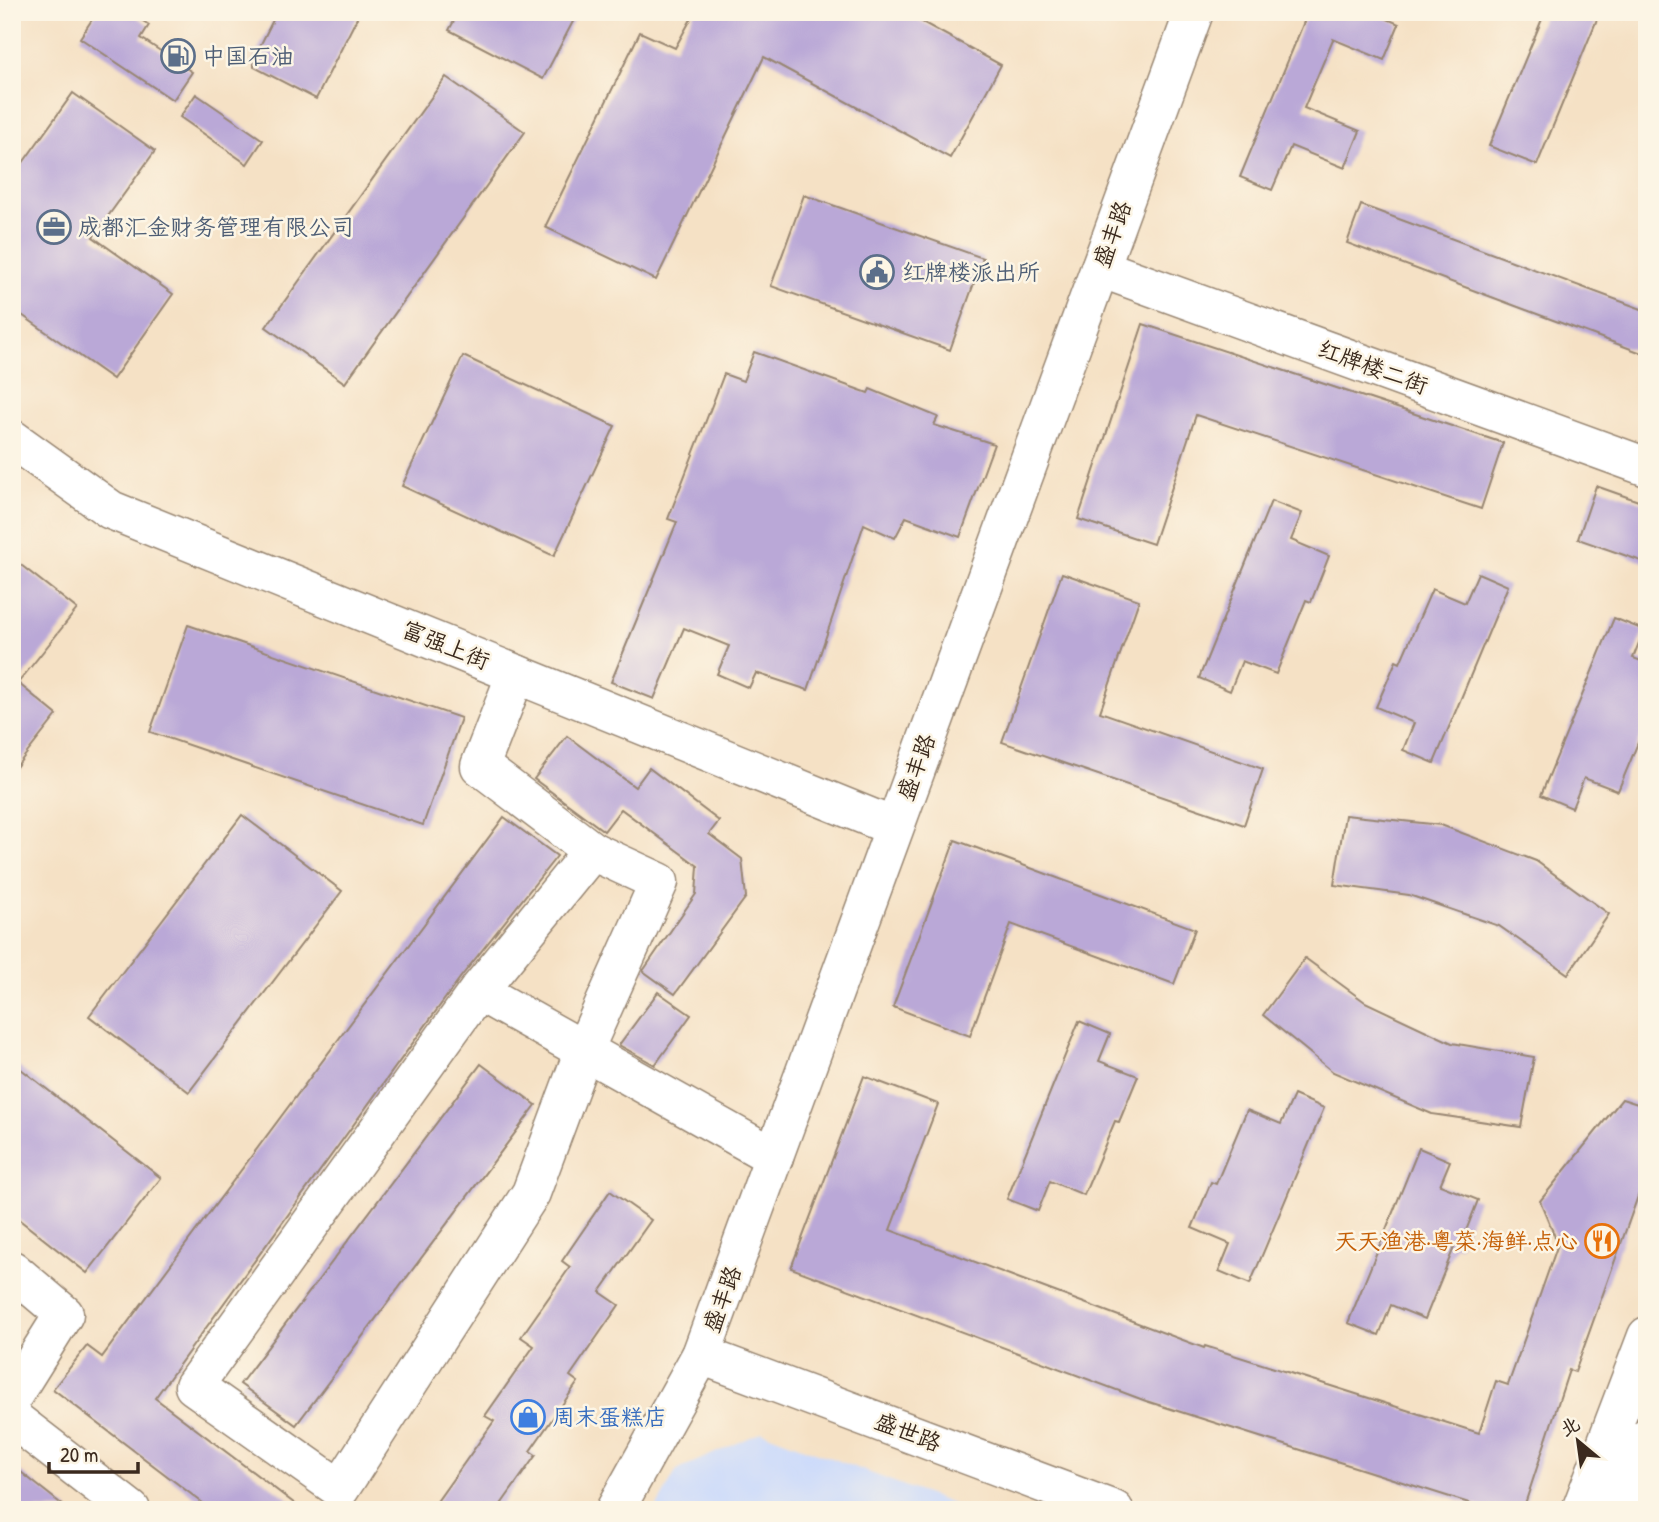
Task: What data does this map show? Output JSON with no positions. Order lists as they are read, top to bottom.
{
  "streets": {
    "street": [
      "盛丰路",
      "红牌楼二街",
      "富强上街",
      "盛世路"
    ]
  },
  "crossings": [
    ["盛丰路", "红牌楼二街"],
    ["盛丰路", "富强上街"],
    ["盛丰路", "盛世路"]
  ],
  "places": {
    "fuel station": ["中国石油"],
    "office": ["成都汇金财务管理有限公司"],
    "public building": ["红牌楼派出所"],
    "restaurant": ["天天渔港·粤菜·海鲜·点心"],
    "shop": ["周末蛋糕店"]
  },
  "scale_bar": "20 m",
  "north": "top left"
}
